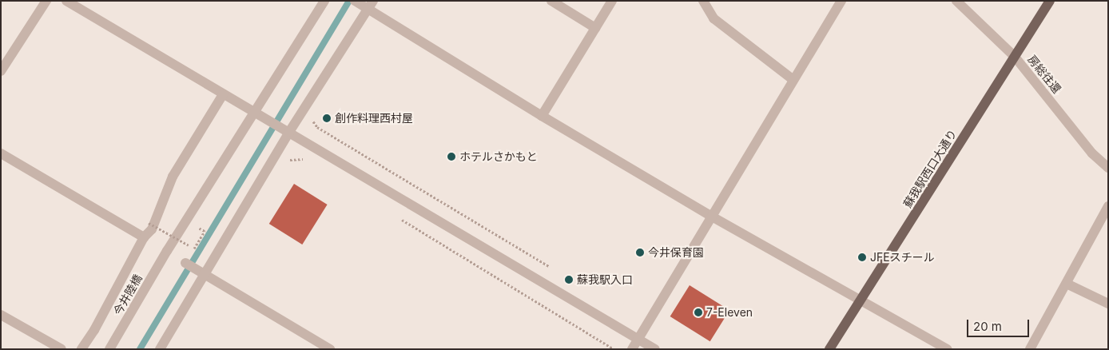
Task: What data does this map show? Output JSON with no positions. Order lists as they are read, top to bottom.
{
  "streets": {
    "main road": ["蘇我駅西口大通り"],
    "street": ["房総往還", "今井陸橋"]
  },
  "crossings": [
    ["房総往還", "蘇我駅西口大通り"]
  ],
  "places": [
    "創作料理西村屋",
    "ホテルさかもと",
    "今井保育園",
    "JFEスチール",
    "蘇我駅入口",
    "7-Eleven"
  ],
  "scale_bar": "20 m"
}
